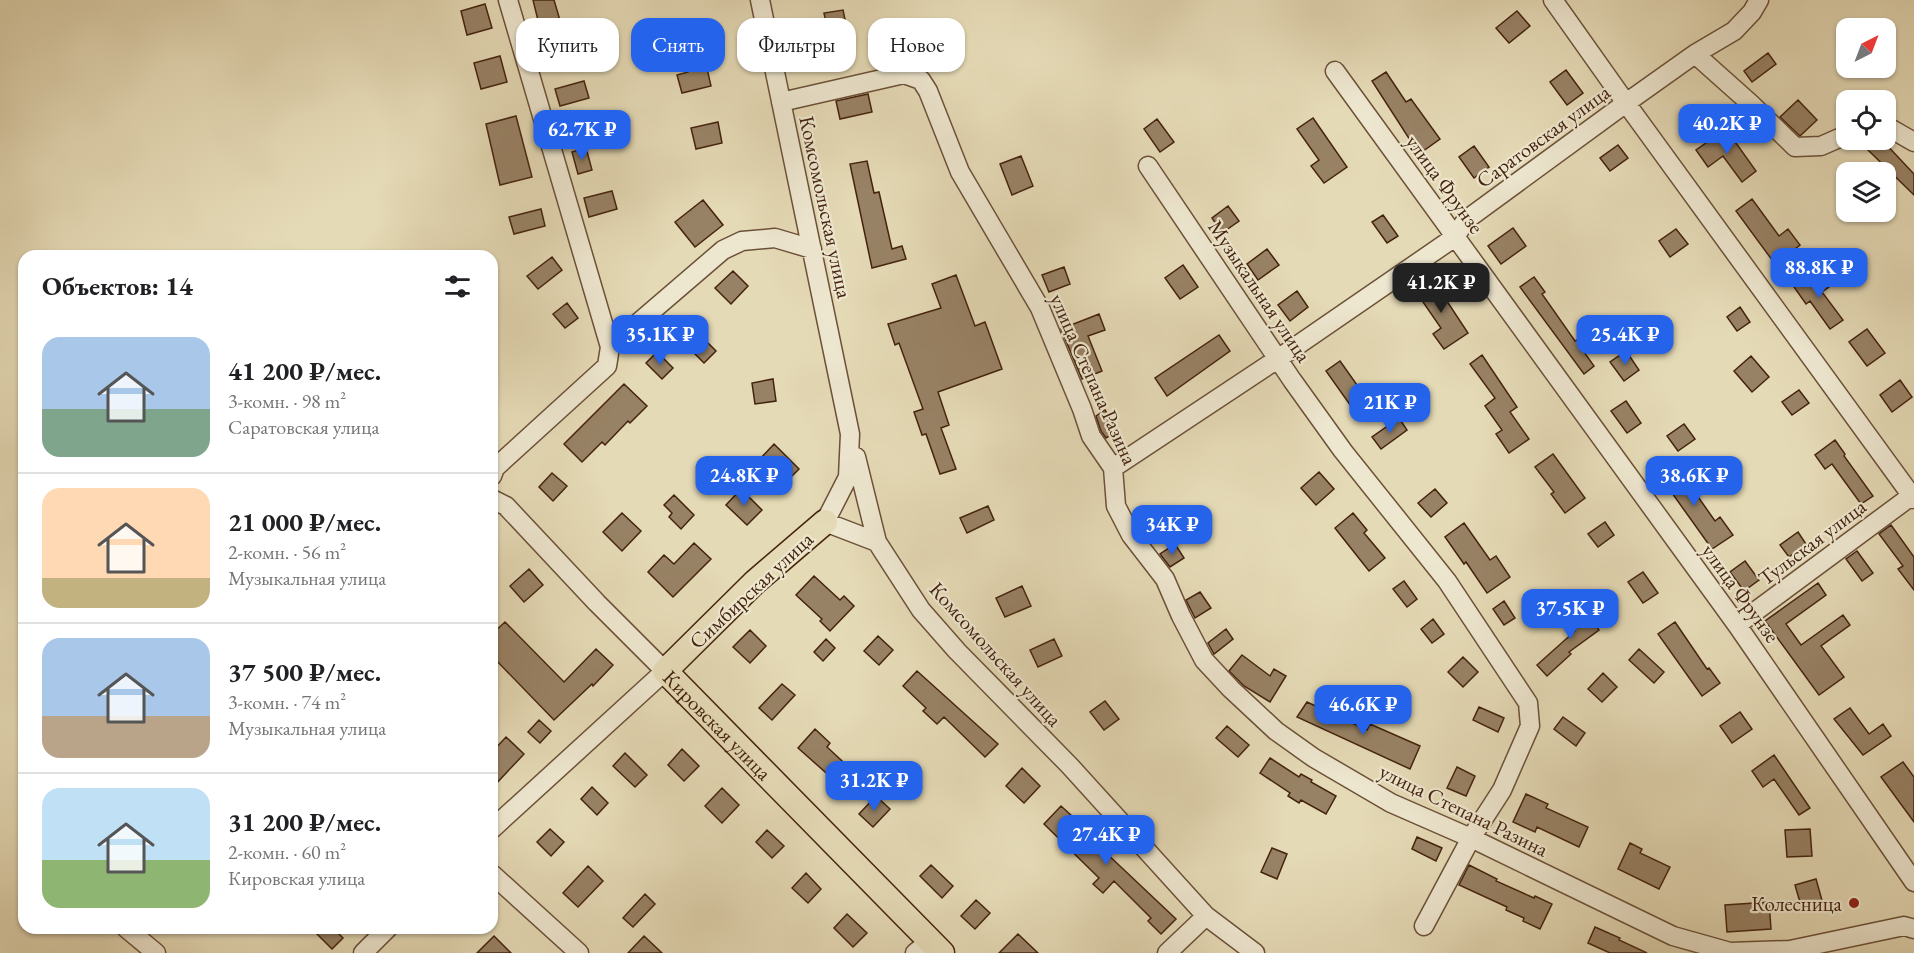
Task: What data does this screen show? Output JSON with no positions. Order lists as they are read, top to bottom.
{
  "streets": {
    "main road": ["Симбирская улица", "Кировская улица"],
    "street": [
      "Саратовская улица",
      "улица Фрунзе",
      "Комсомольская улица",
      "Музыкальная улица",
      "улица Степана Разина",
      "Тульская улица"
    ]
  },
  "crossings": [
    ["Саратовская улица", "улица Фрунзе"],
    ["Саратовская улица", "Музыкальная улица"],
    ["Саратовская улица", "улица Степана Разина"],
    ["улица Фрунзе", "Тульская улица"],
    ["Комсомольская улица", "улица Степана Разина"],
    ["Комсомольская улица", "Симбирская улица"],
    ["Музыкальная улица", "улица Степана Разина"],
    ["Симбирская улица", "Кировская улица"]
  ],
  "places": ["Колесница"],
  "north": "top right",
  "page": {
    "chip": [
      "Купить",
      "Снять",
      "Фильтры",
      "Новое"
    ],
    "price": [
      "40.2K ₽",
      "62.7K ₽",
      "88.8K ₽",
      "41.2K ₽",
      "35.1K ₽",
      "25.4K ₽",
      "21K ₽",
      "24.8K ₽",
      "38.6K ₽",
      "34K ₽",
      "37.5K ₽",
      "46.6K ₽",
      "31.2K ₽",
      "27.4K ₽"
    ],
    "heading": "Объектов: 14",
    "list": [
      {
        "name": "41 200 ₽/мес.",
        "note": "3-комн. · 98 m² · Саратовская улица"
      },
      {
        "name": "21 000 ₽/мес.",
        "note": "2-комн. · 56 m² · Музыкальная улица"
      },
      {
        "name": "37 500 ₽/мес.",
        "note": "3-комн. · 74 m² · Музыкальная улица"
      },
      {
        "name": "31 200 ₽/мес.",
        "note": "2-комн. · 60 m² · Кировская улица"
      }
    ]
  }
}
